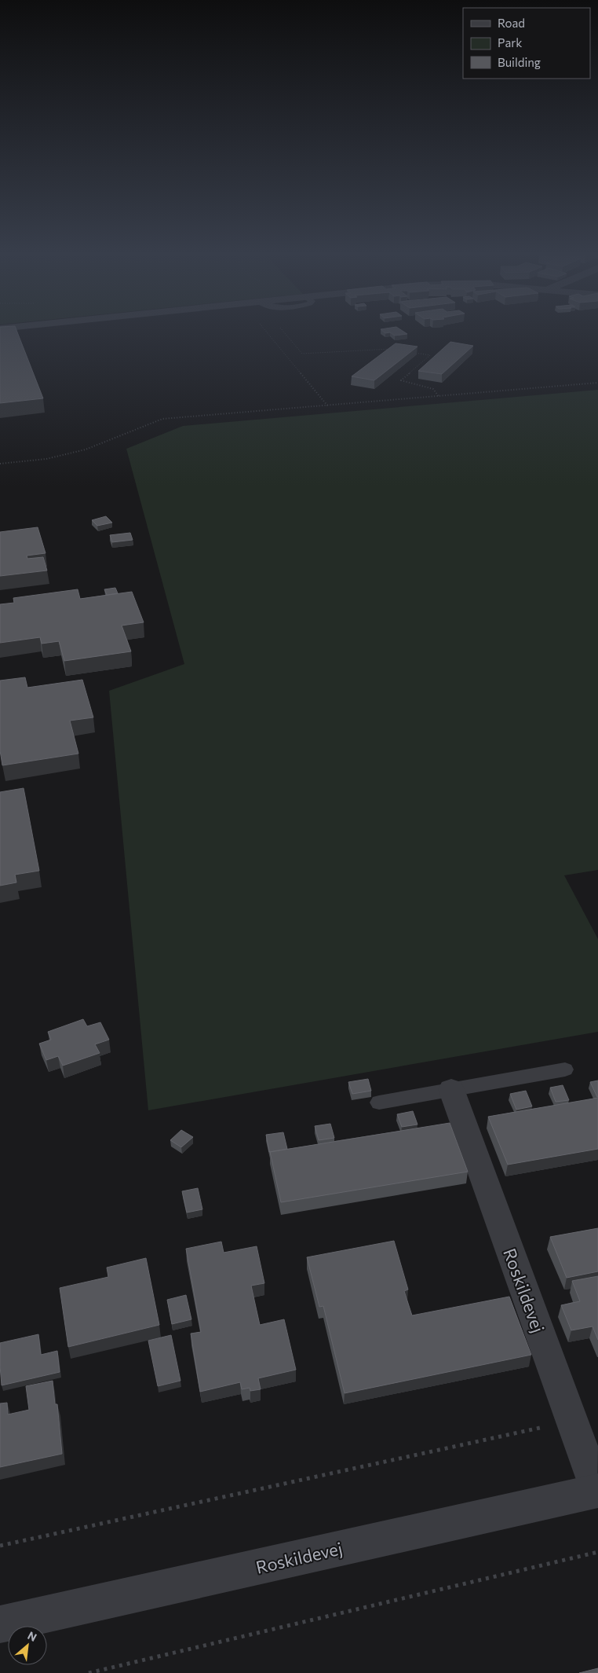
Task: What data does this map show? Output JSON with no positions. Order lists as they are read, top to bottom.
{
  "streets": {
    "street": ["Roskildevej"]
  },
  "legend": ["Road", "Park", "Building"],
  "north": "top right"
}
